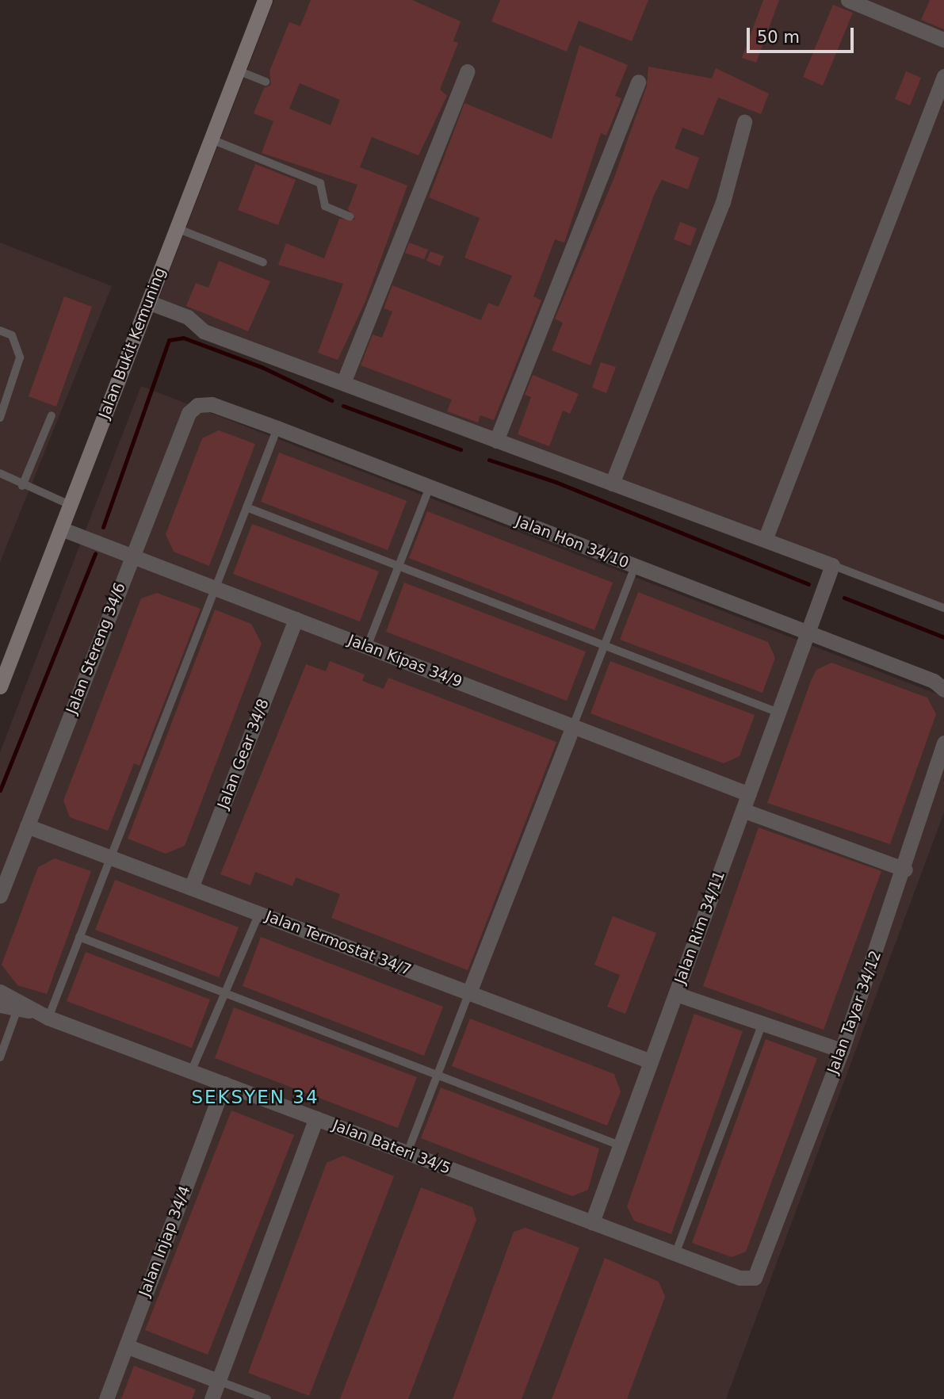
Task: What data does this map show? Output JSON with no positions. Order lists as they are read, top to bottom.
{
  "streets": {
    "main road": ["Jalan Bukit Kemuning"],
    "street": [
      "Jalan Hon 34/10",
      "Jalan Stereng 34/6",
      "Jalan Kipas 34/9",
      "Jalan Gear 34/8",
      "Jalan Rim 34/11",
      "Jalan Termostat 34/7",
      "Jalan Tayar 34/12",
      "Jalan Bateri 34/5",
      "Jalan Injap 34/4"
    ]
  },
  "crossings": [
    ["Jalan Bukit Kemuning", "Jalan Kipas 34/9"],
    ["Jalan Hon 34/10", "Jalan Stereng 34/6"],
    ["Jalan Hon 34/10", "Jalan Rim 34/11"],
    ["Jalan Stereng 34/6", "Jalan Kipas 34/9"],
    ["Jalan Stereng 34/6", "Jalan Termostat 34/7"],
    ["Jalan Kipas 34/9", "Jalan Gear 34/8"],
    ["Jalan Kipas 34/9", "Jalan Rim 34/11"],
    ["Jalan Gear 34/8", "Jalan Termostat 34/7"],
    ["Jalan Rim 34/11", "Jalan Termostat 34/7"],
    ["Jalan Rim 34/11", "Jalan Bateri 34/5"],
    ["Jalan Tayar 34/12", "Jalan Bateri 34/5"],
    ["Jalan Bateri 34/5", "Jalan Injap 34/4"]
  ],
  "districts": ["SEKSYEN 34"],
  "scale_bar": "50 m"
}
